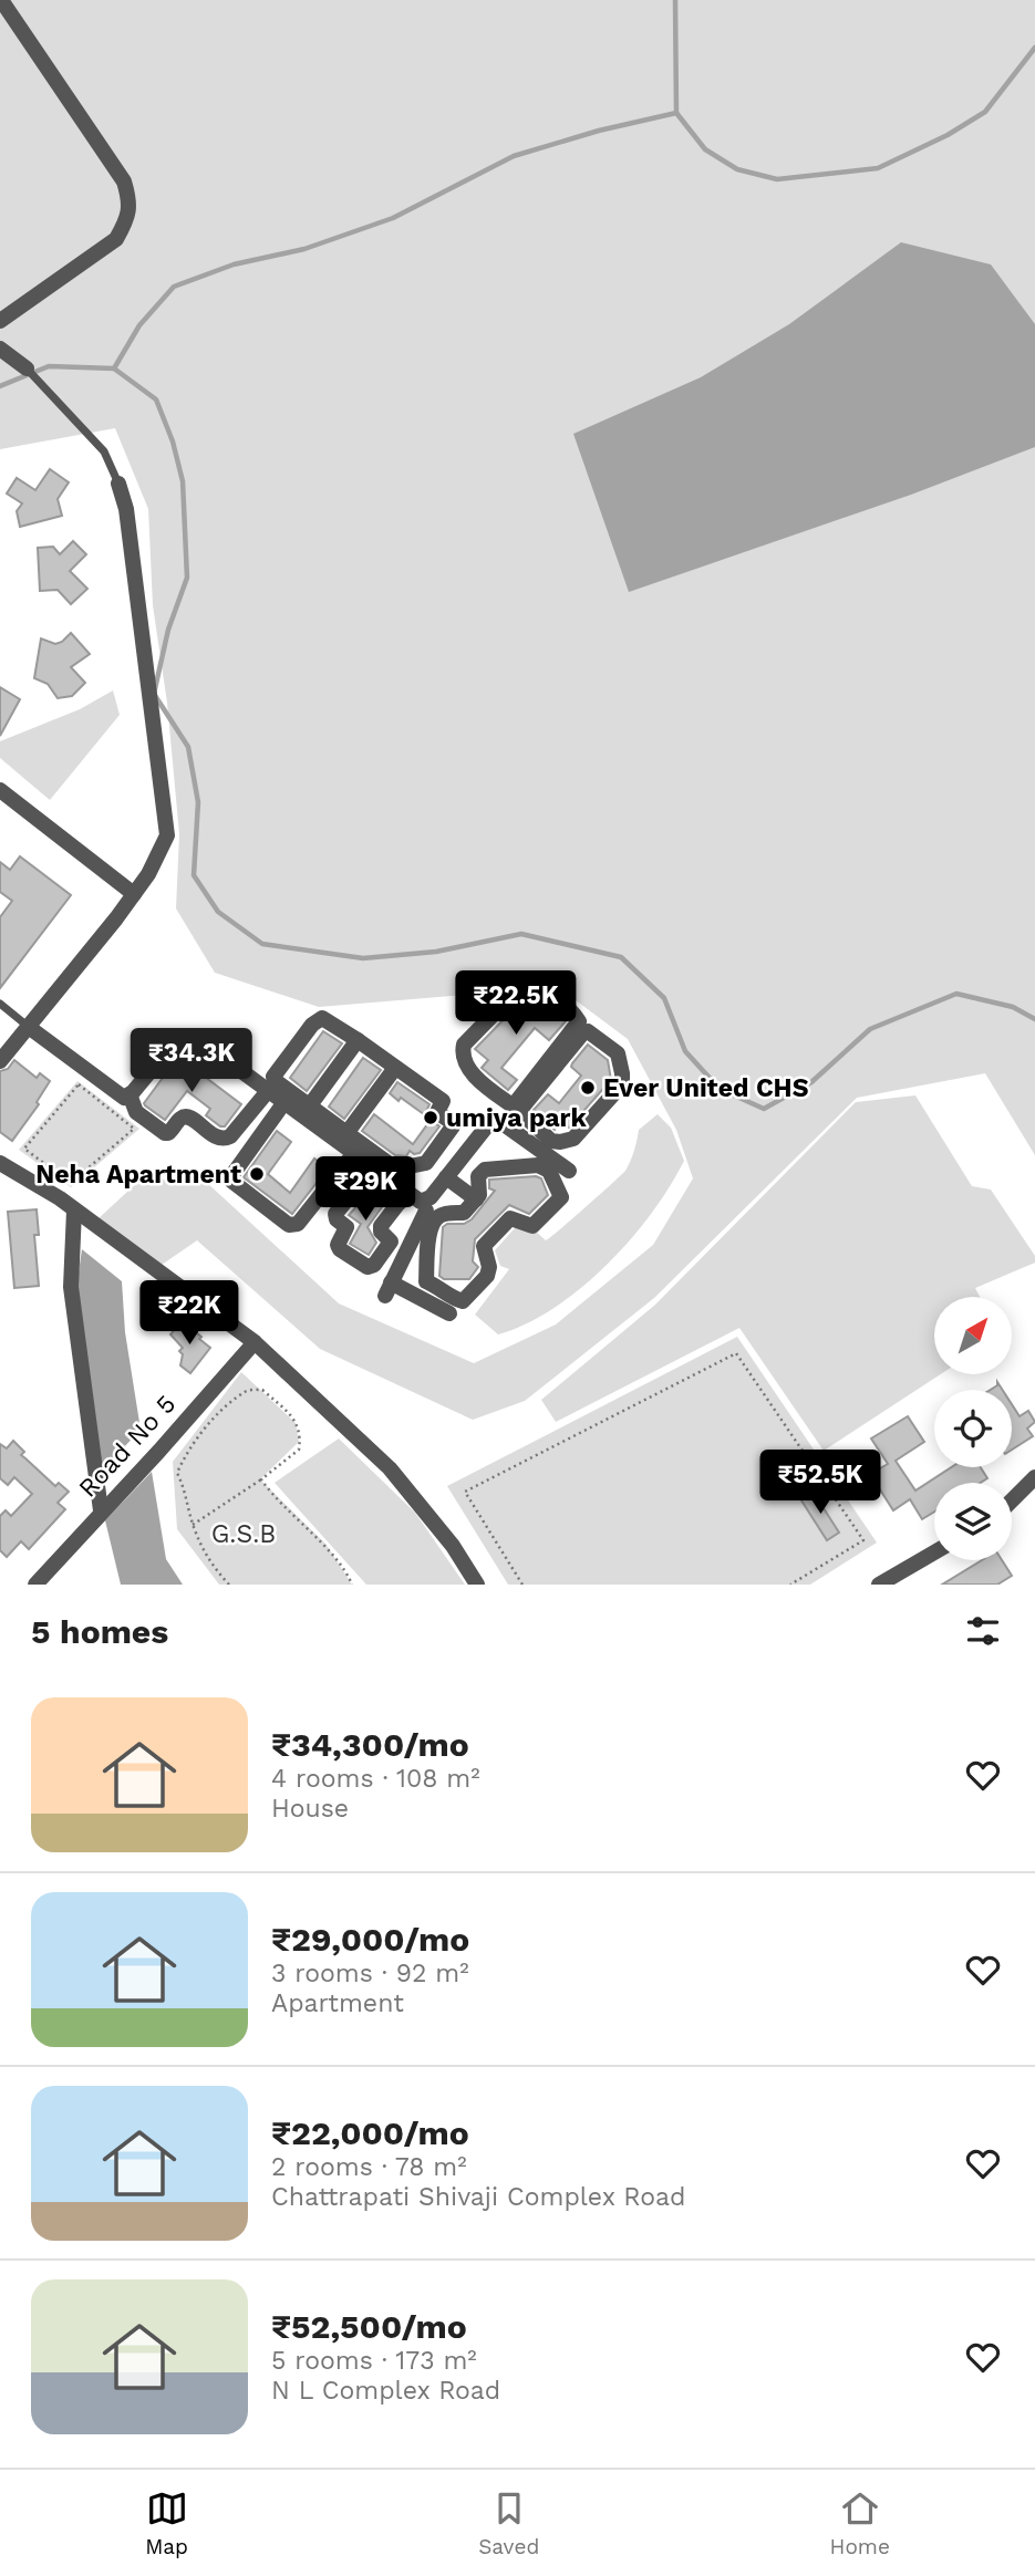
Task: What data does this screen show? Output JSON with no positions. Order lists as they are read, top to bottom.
{
  "streets": {
    "street": ["Road No 5"]
  },
  "parks": ["G.S.B"],
  "places": ["Ever United CHS", "umiya park", "Neha Apartment"],
  "north": "top right",
  "page": {
    "price": [
      "₹22.5K",
      "₹34.3K",
      "₹29K",
      "₹22K",
      "₹52.5K"
    ],
    "heading": "5 homes",
    "list": [
      {
        "name": "₹34,300/mo",
        "note": "4 rooms · 108 m² · House"
      },
      {
        "name": "₹29,000/mo",
        "note": "3 rooms · 92 m² · Apartment"
      },
      {
        "name": "₹22,000/mo",
        "note": "2 rooms · 78 m² · Chattrapati Shivaji Complex Road"
      },
      {
        "name": "₹52,500/mo",
        "note": "5 rooms · 173 m² · N L Complex Road"
      }
    ],
    "tabs": ["Map", "Saved", "Home"]
  }
}
